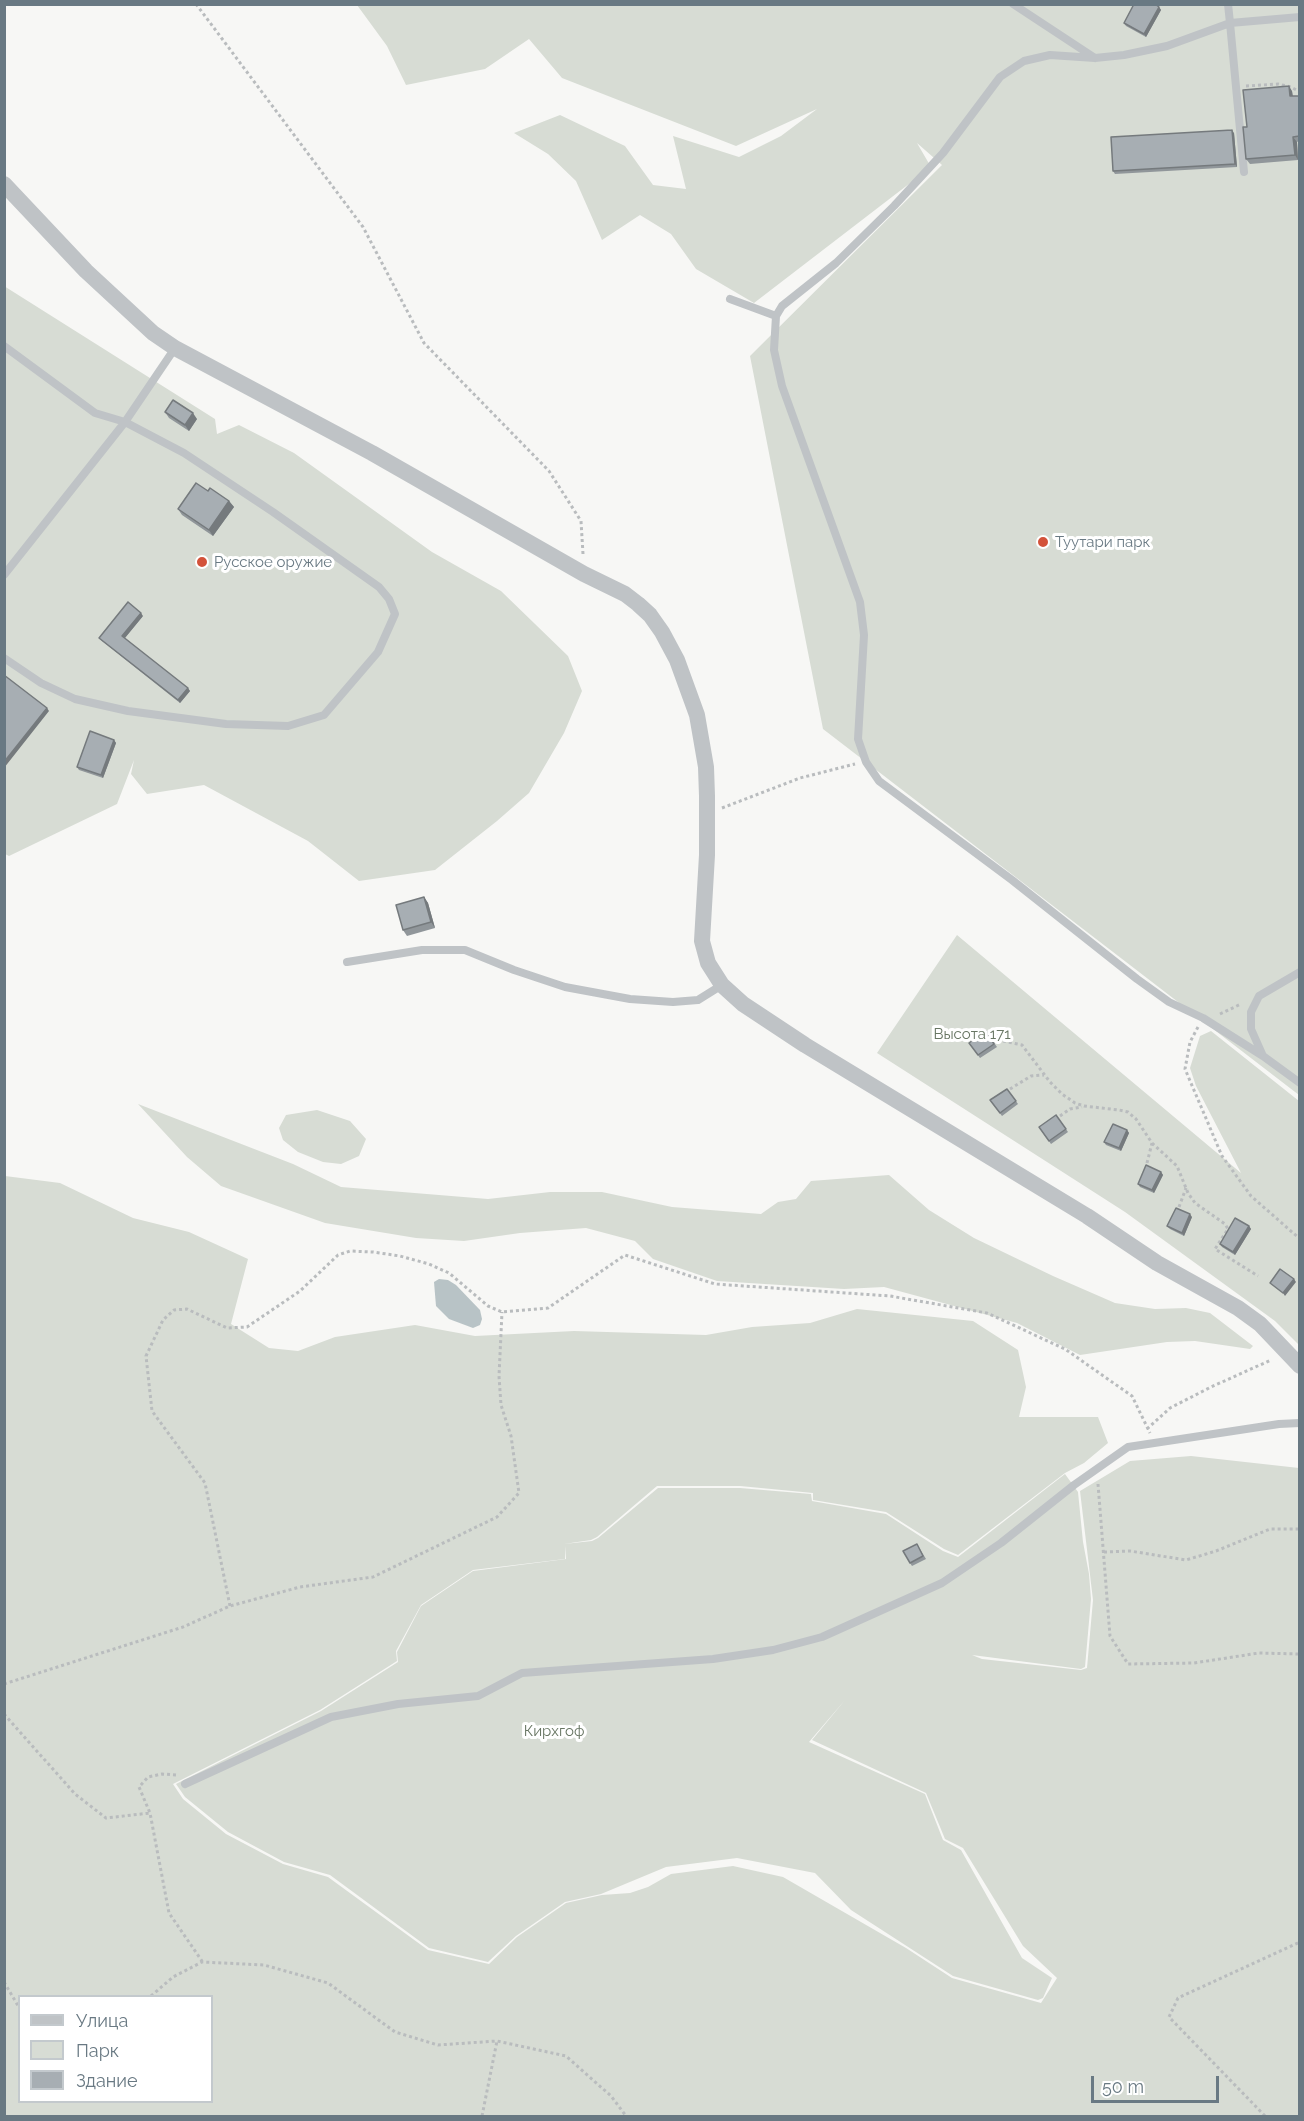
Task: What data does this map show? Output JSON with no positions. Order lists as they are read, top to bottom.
{
  "parks": ["Высота 171", "Кирхгоф"],
  "places": ["Туутари парк", "Русское оружие"],
  "legend": ["Улица", "Парк", "Здание"],
  "scale_bar": "50 m"
}
